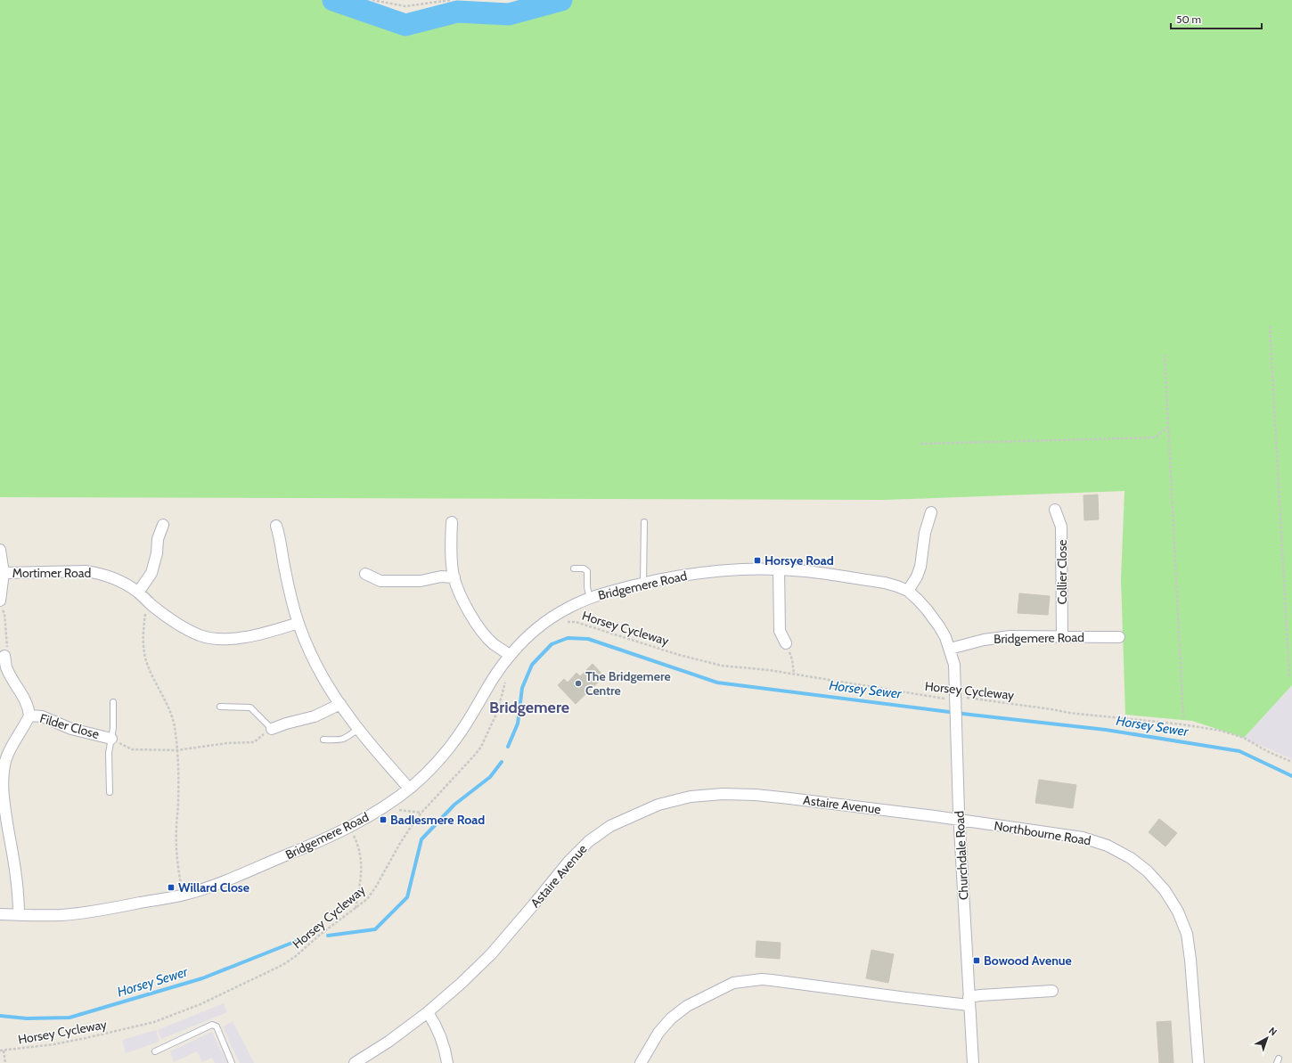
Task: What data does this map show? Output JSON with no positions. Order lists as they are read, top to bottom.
{
  "streets": {
    "street": [
      "Collier Close",
      "Mortimer Road",
      "Bridgemere Road",
      "Filder Close",
      "Astaire Avenue",
      "Northbourne Road",
      "Churchdale Road"
    ],
    "path": ["Horsey Cycleway"]
  },
  "crossings": [
    ["Collier Close", "Bridgemere Road"],
    ["Bridgemere Road", "Churchdale Road"],
    ["Horsey Cycleway", "Churchdale Road"],
    ["Astaire Avenue", "Northbourne Road"],
    ["Astaire Avenue", "Churchdale Road"],
    ["Northbourne Road", "Churchdale Road"]
  ],
  "districts": ["Bridgemere"],
  "water": ["Horsey Sewer"],
  "places": {
    "transit": [
      "Horsye Road",
      "Badlesmere Road",
      "Willard Close",
      "Bowood Avenue"
    ],
    "other": ["The Bridgemere Centre"]
  },
  "scale_bar": "50 m",
  "north": "top right"
}
